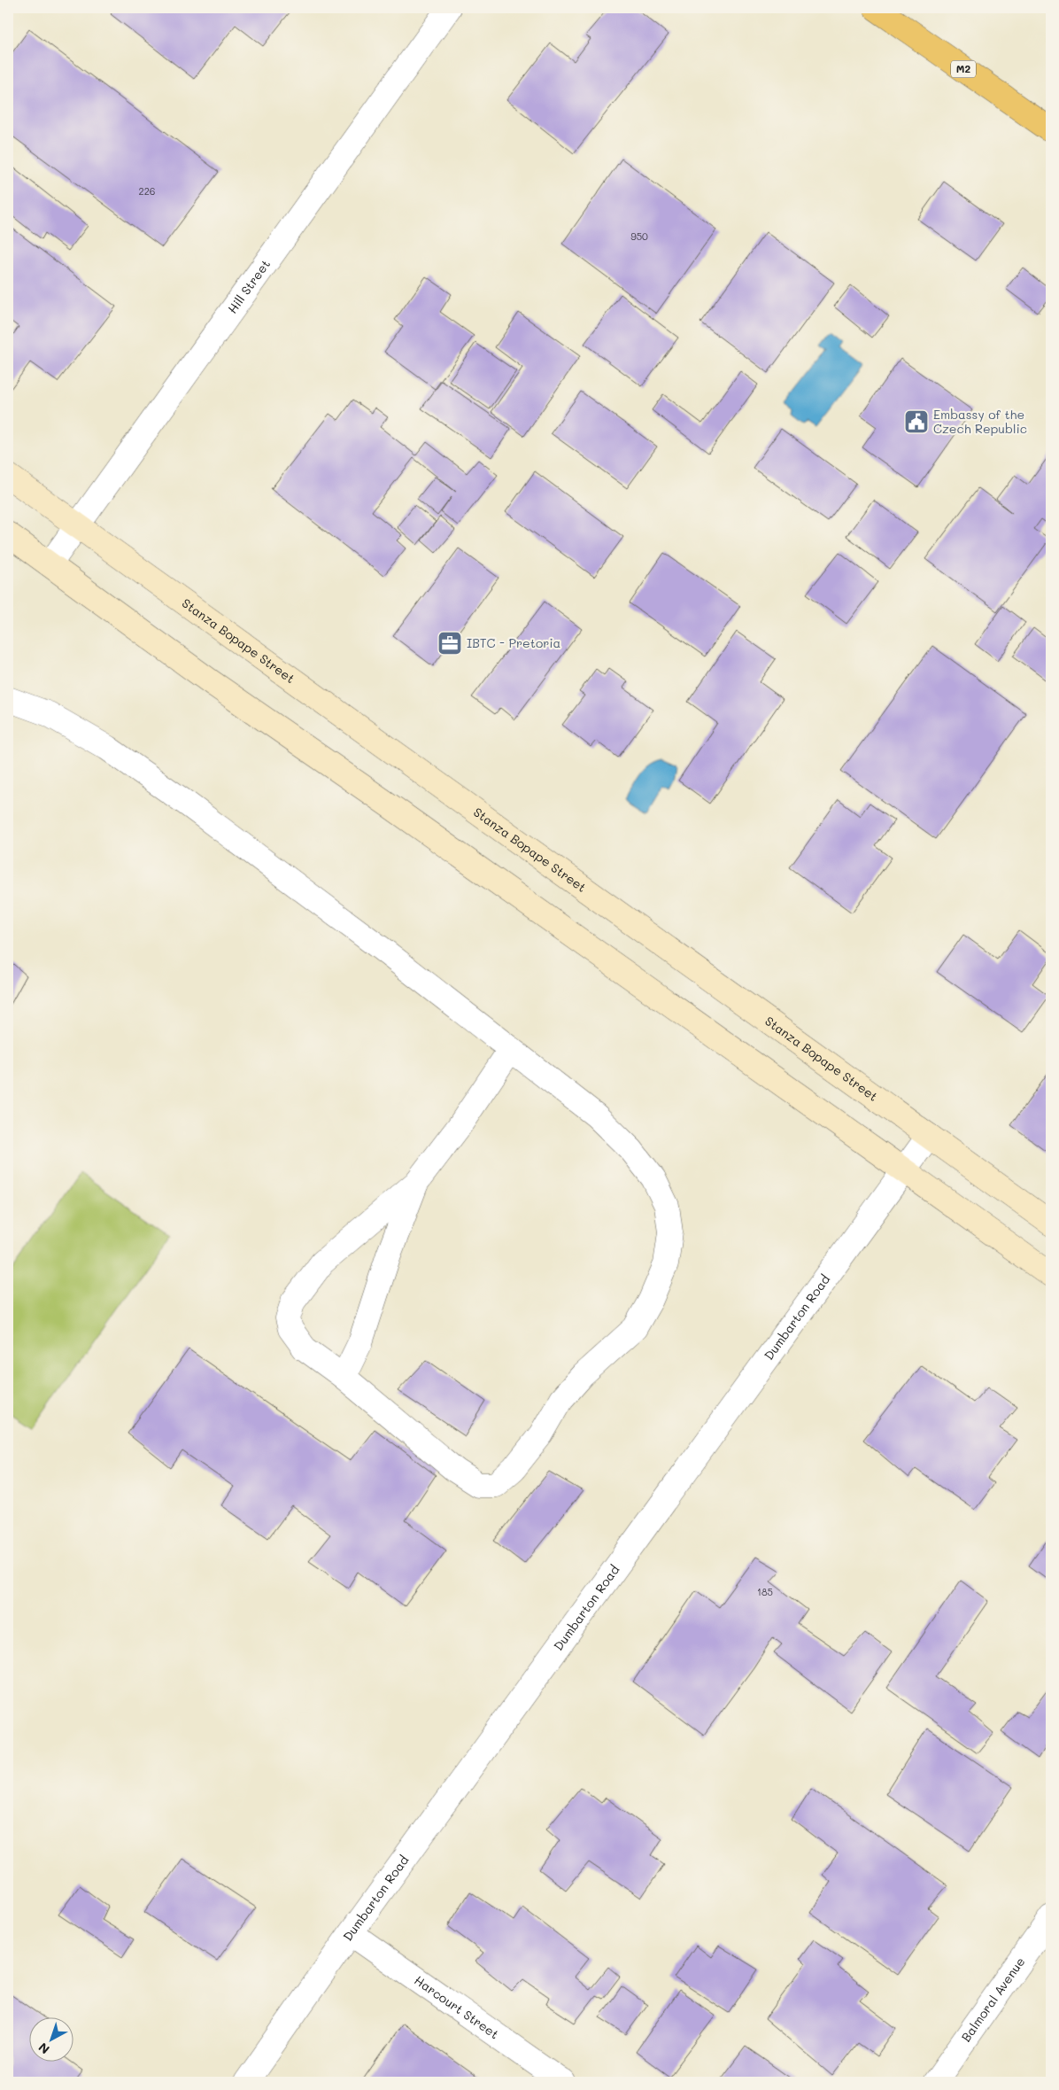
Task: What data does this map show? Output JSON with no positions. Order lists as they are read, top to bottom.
{
  "streets": {
    "main road": ["M2", "Stanza Bopape Street"],
    "street": [
      "Hill Street",
      "Dumbarton Road",
      "Balmoral Avenue",
      "Harcourt Street"
    ]
  },
  "crossings": [
    ["Hill Street", "Stanza Bopape Street"],
    ["Stanza Bopape Street", "Dumbarton Road"],
    ["Dumbarton Road", "Harcourt Street"]
  ],
  "places": {
    "public building": ["Embassy of the Czech Republic"],
    "office": ["IBTC - Pretoria"]
  },
  "house_numbers": ["226", "950", "185"],
  "north": "bottom left"
}
